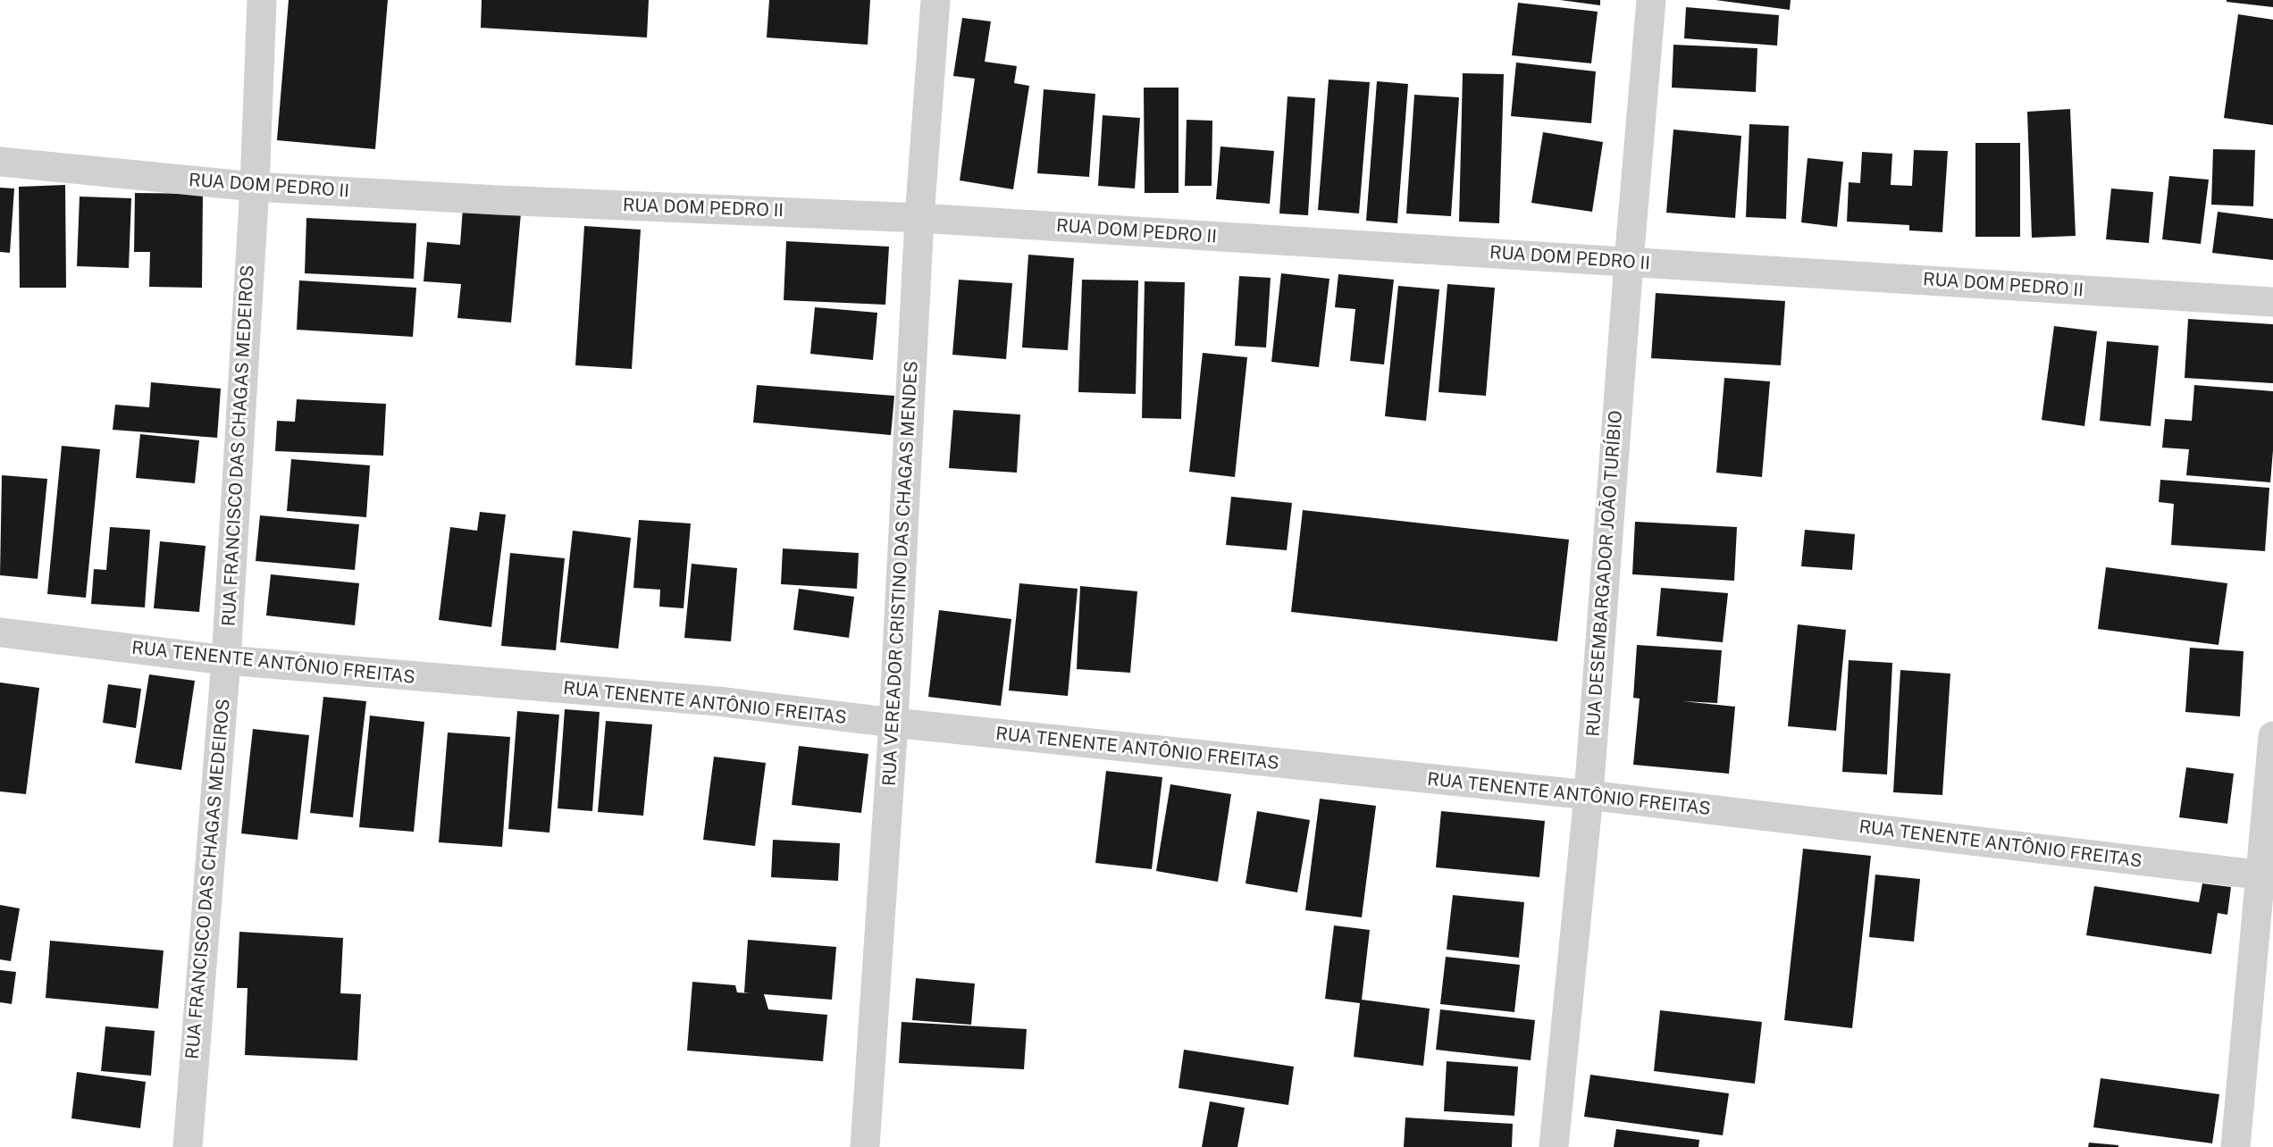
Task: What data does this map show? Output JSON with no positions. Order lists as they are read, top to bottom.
{
  "streets": {
    "street": [
      "RUA DOM PEDRO II",
      "RUA FRANCISCO DAS CHAGAS MEDEIROS",
      "RUA VEREADOR CRISTINO DAS CHAGAS MENDES",
      "RUA DESEMBARGADOR JOÃO TURÍBIO",
      "RUA TENENTE ANTÔNIO FREITAS"
    ]
  },
  "crossings": [
    ["RUA DOM PEDRO II", "RUA FRANCISCO DAS CHAGAS MEDEIROS"],
    ["RUA DOM PEDRO II", "RUA VEREADOR CRISTINO DAS CHAGAS MENDES"],
    ["RUA DOM PEDRO II", "RUA DESEMBARGADOR JOÃO TURÍBIO"],
    ["RUA FRANCISCO DAS CHAGAS MEDEIROS", "RUA TENENTE ANTÔNIO FREITAS"],
    ["RUA VEREADOR CRISTINO DAS CHAGAS MENDES", "RUA TENENTE ANTÔNIO FREITAS"],
    ["RUA DESEMBARGADOR JOÃO TURÍBIO", "RUA TENENTE ANTÔNIO FREITAS"]
  ]
}
